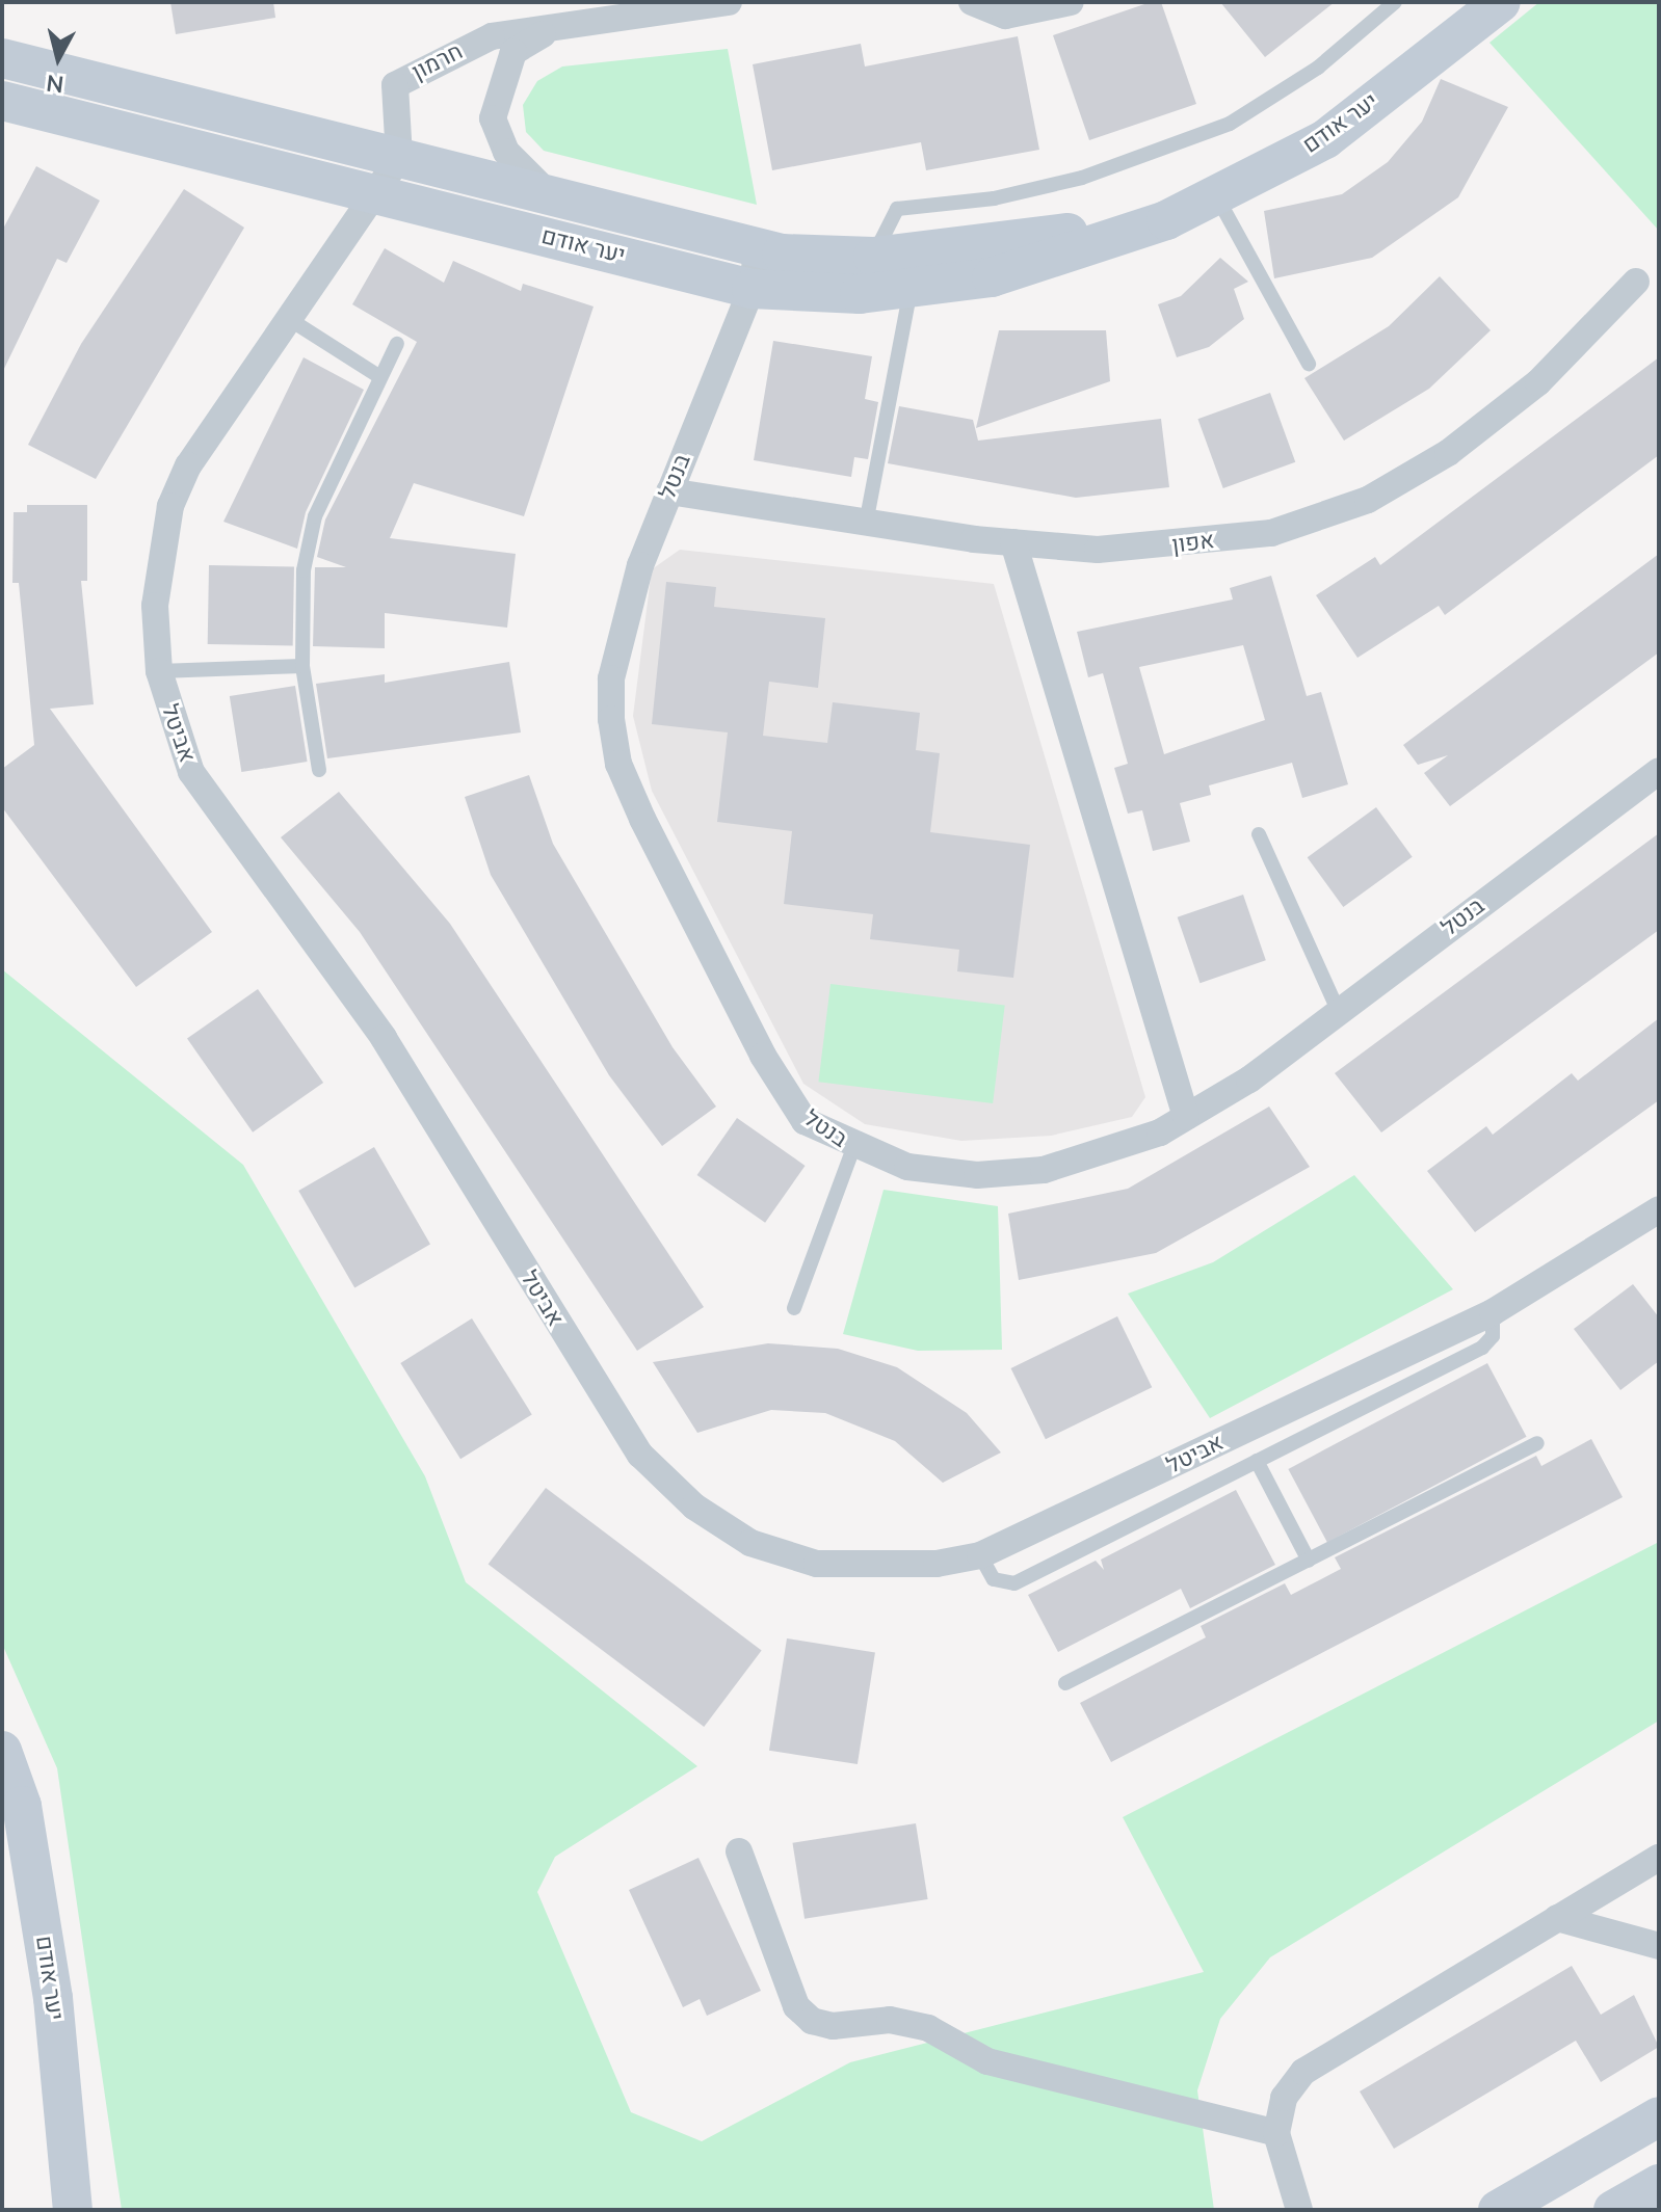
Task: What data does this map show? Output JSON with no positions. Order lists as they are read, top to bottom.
{
  "streets": {
    "street": [
      "חרמון",
      "יער אודם",
      "בנטל",
      "אפון",
      "אביטל"
    ]
  },
  "crossings": [
    ["חרמון", "יער אודם"],
    ["חרמון", "אביטל"],
    ["יער אודם", "בנטל"],
    ["יער אודם", "אביטל"],
    ["בנטל", "אפון"]
  ],
  "north": "bottom"
}
